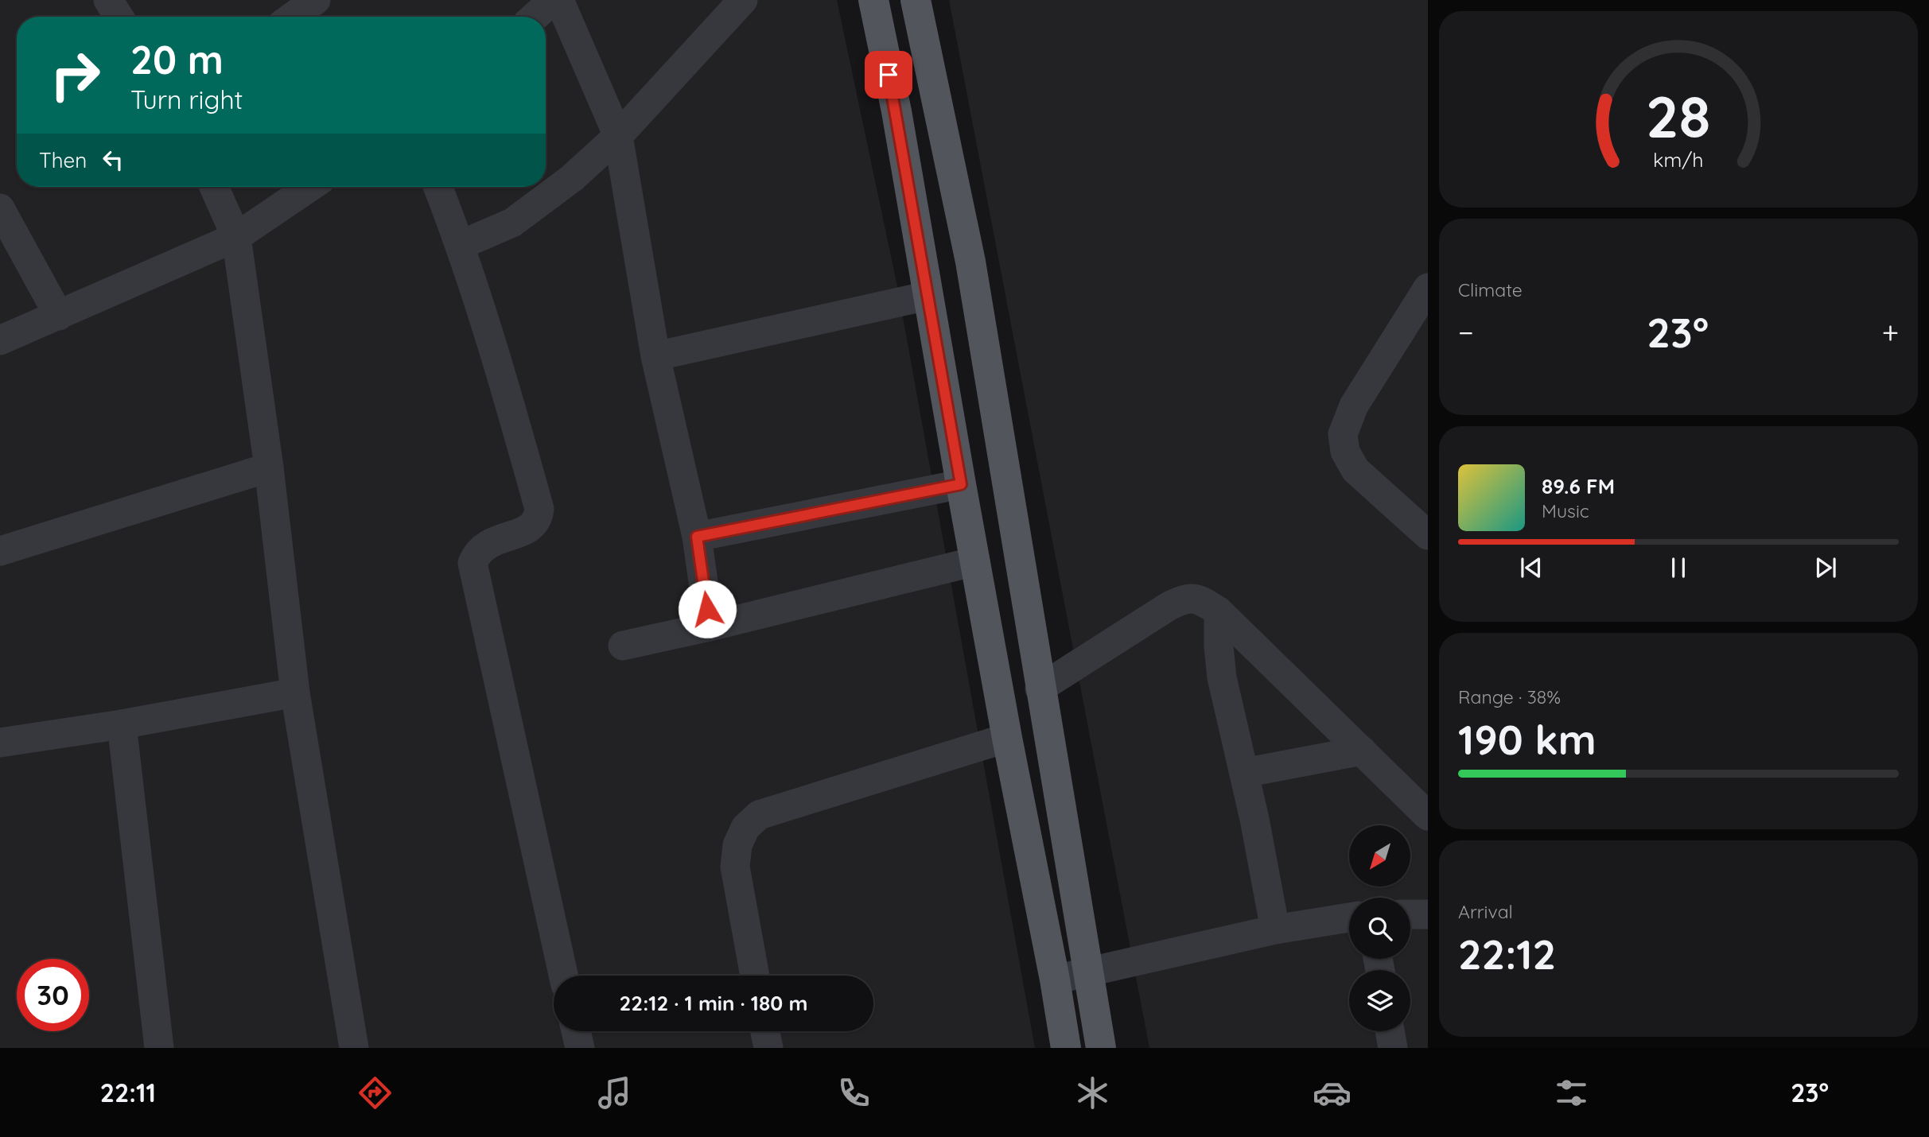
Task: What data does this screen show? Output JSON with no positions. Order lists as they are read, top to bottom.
{
  "north": "bottom left",
  "page": {
    "turn": ["20 m", "Turn right"],
    "then": "Then",
    "tile": [
      "Climate",
      ["Range · 38%", "190 km"],
      ["Arrival", "22:12"]
    ],
    "heat": ["−", "23°", "+"],
    "song": ["89.6 FM", "Music"],
    "limit": "30",
    "trip": "22:12 · 1 min · 180 m",
    "tabs": ["22:11", "23°"],
    "gauge": ["28", "km/h"]
  }
}
